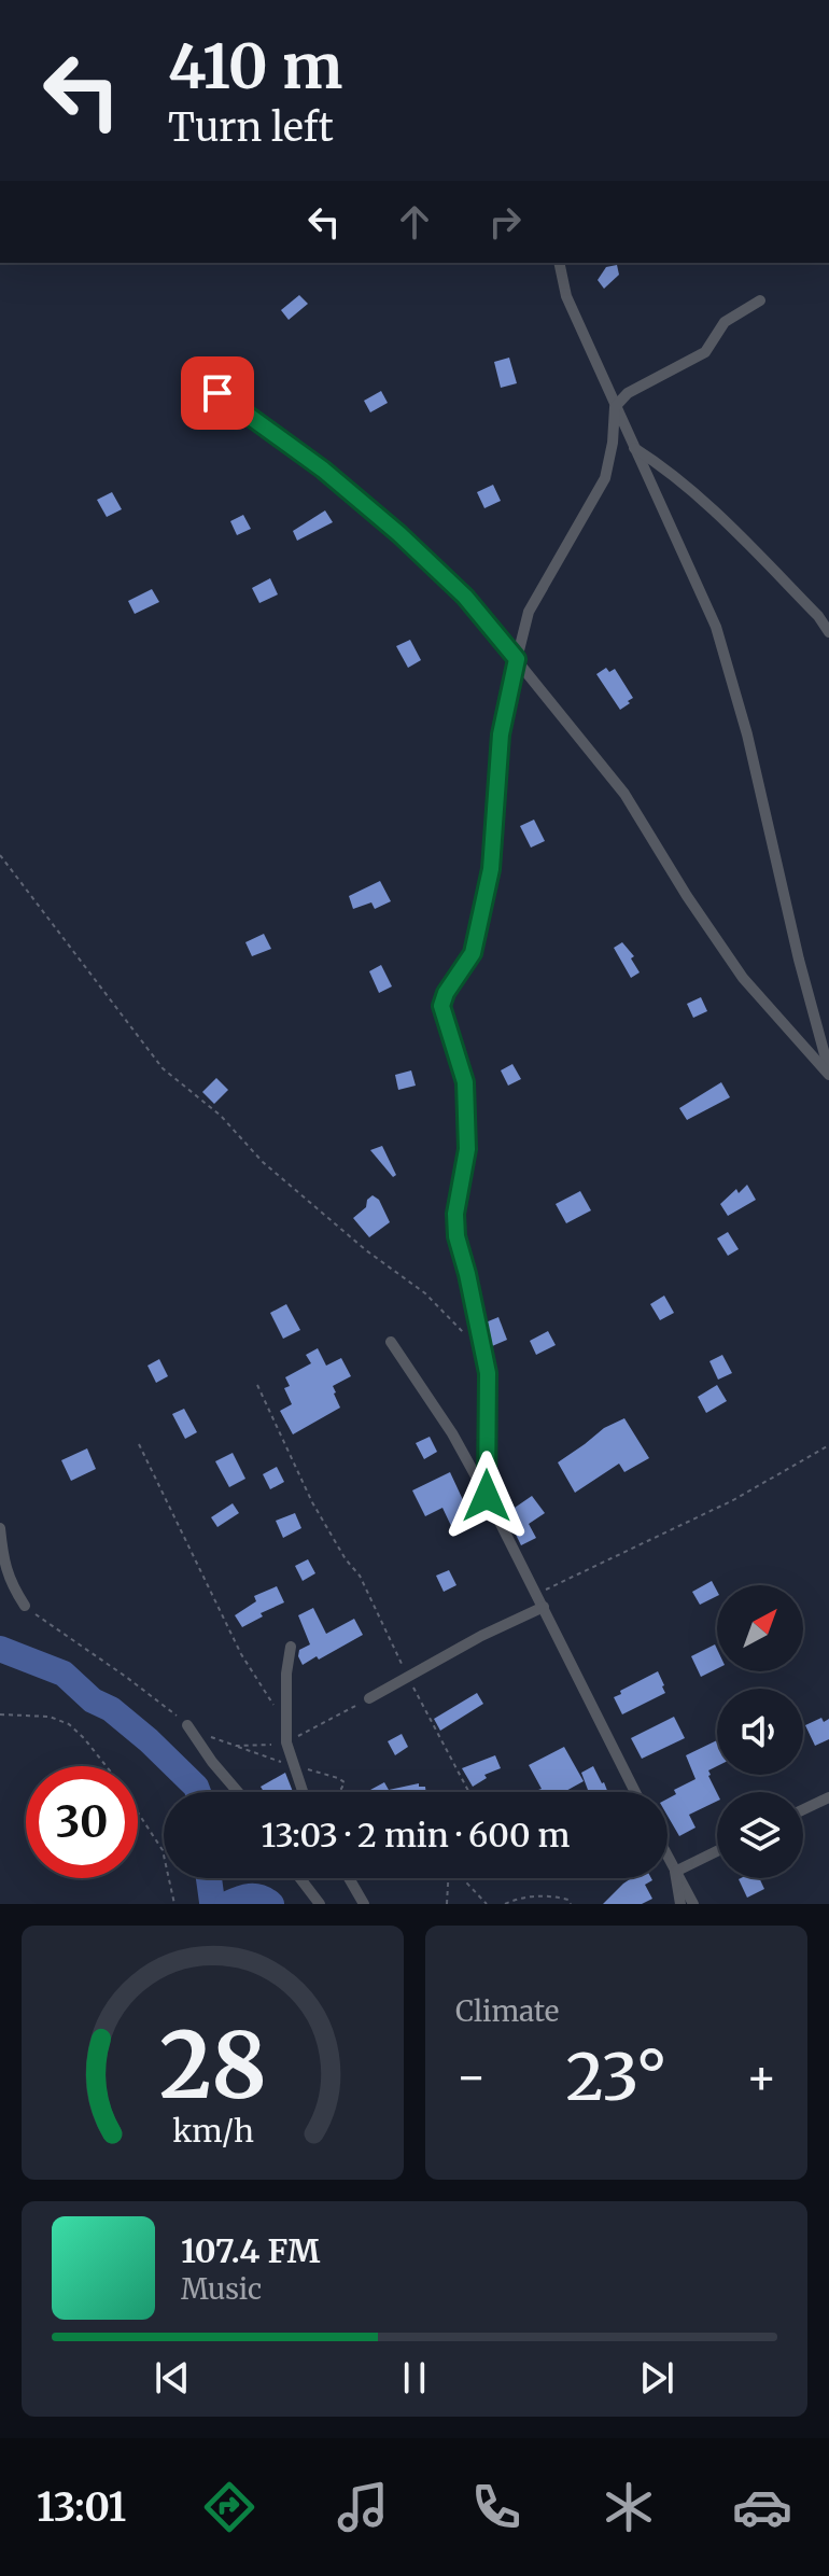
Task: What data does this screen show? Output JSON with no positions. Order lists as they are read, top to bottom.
{
  "north": "top right",
  "page": {
    "turn": ["410 m", "Turn left"],
    "limit": "30",
    "trip": "13:03 · 2 min · 600 m",
    "tile": "Climate",
    "heat": ["−", "23°", "+"],
    "song": ["107.4 FM", "Music"],
    "tabs": "13:01",
    "gauge": ["28", "km/h"]
  }
}
